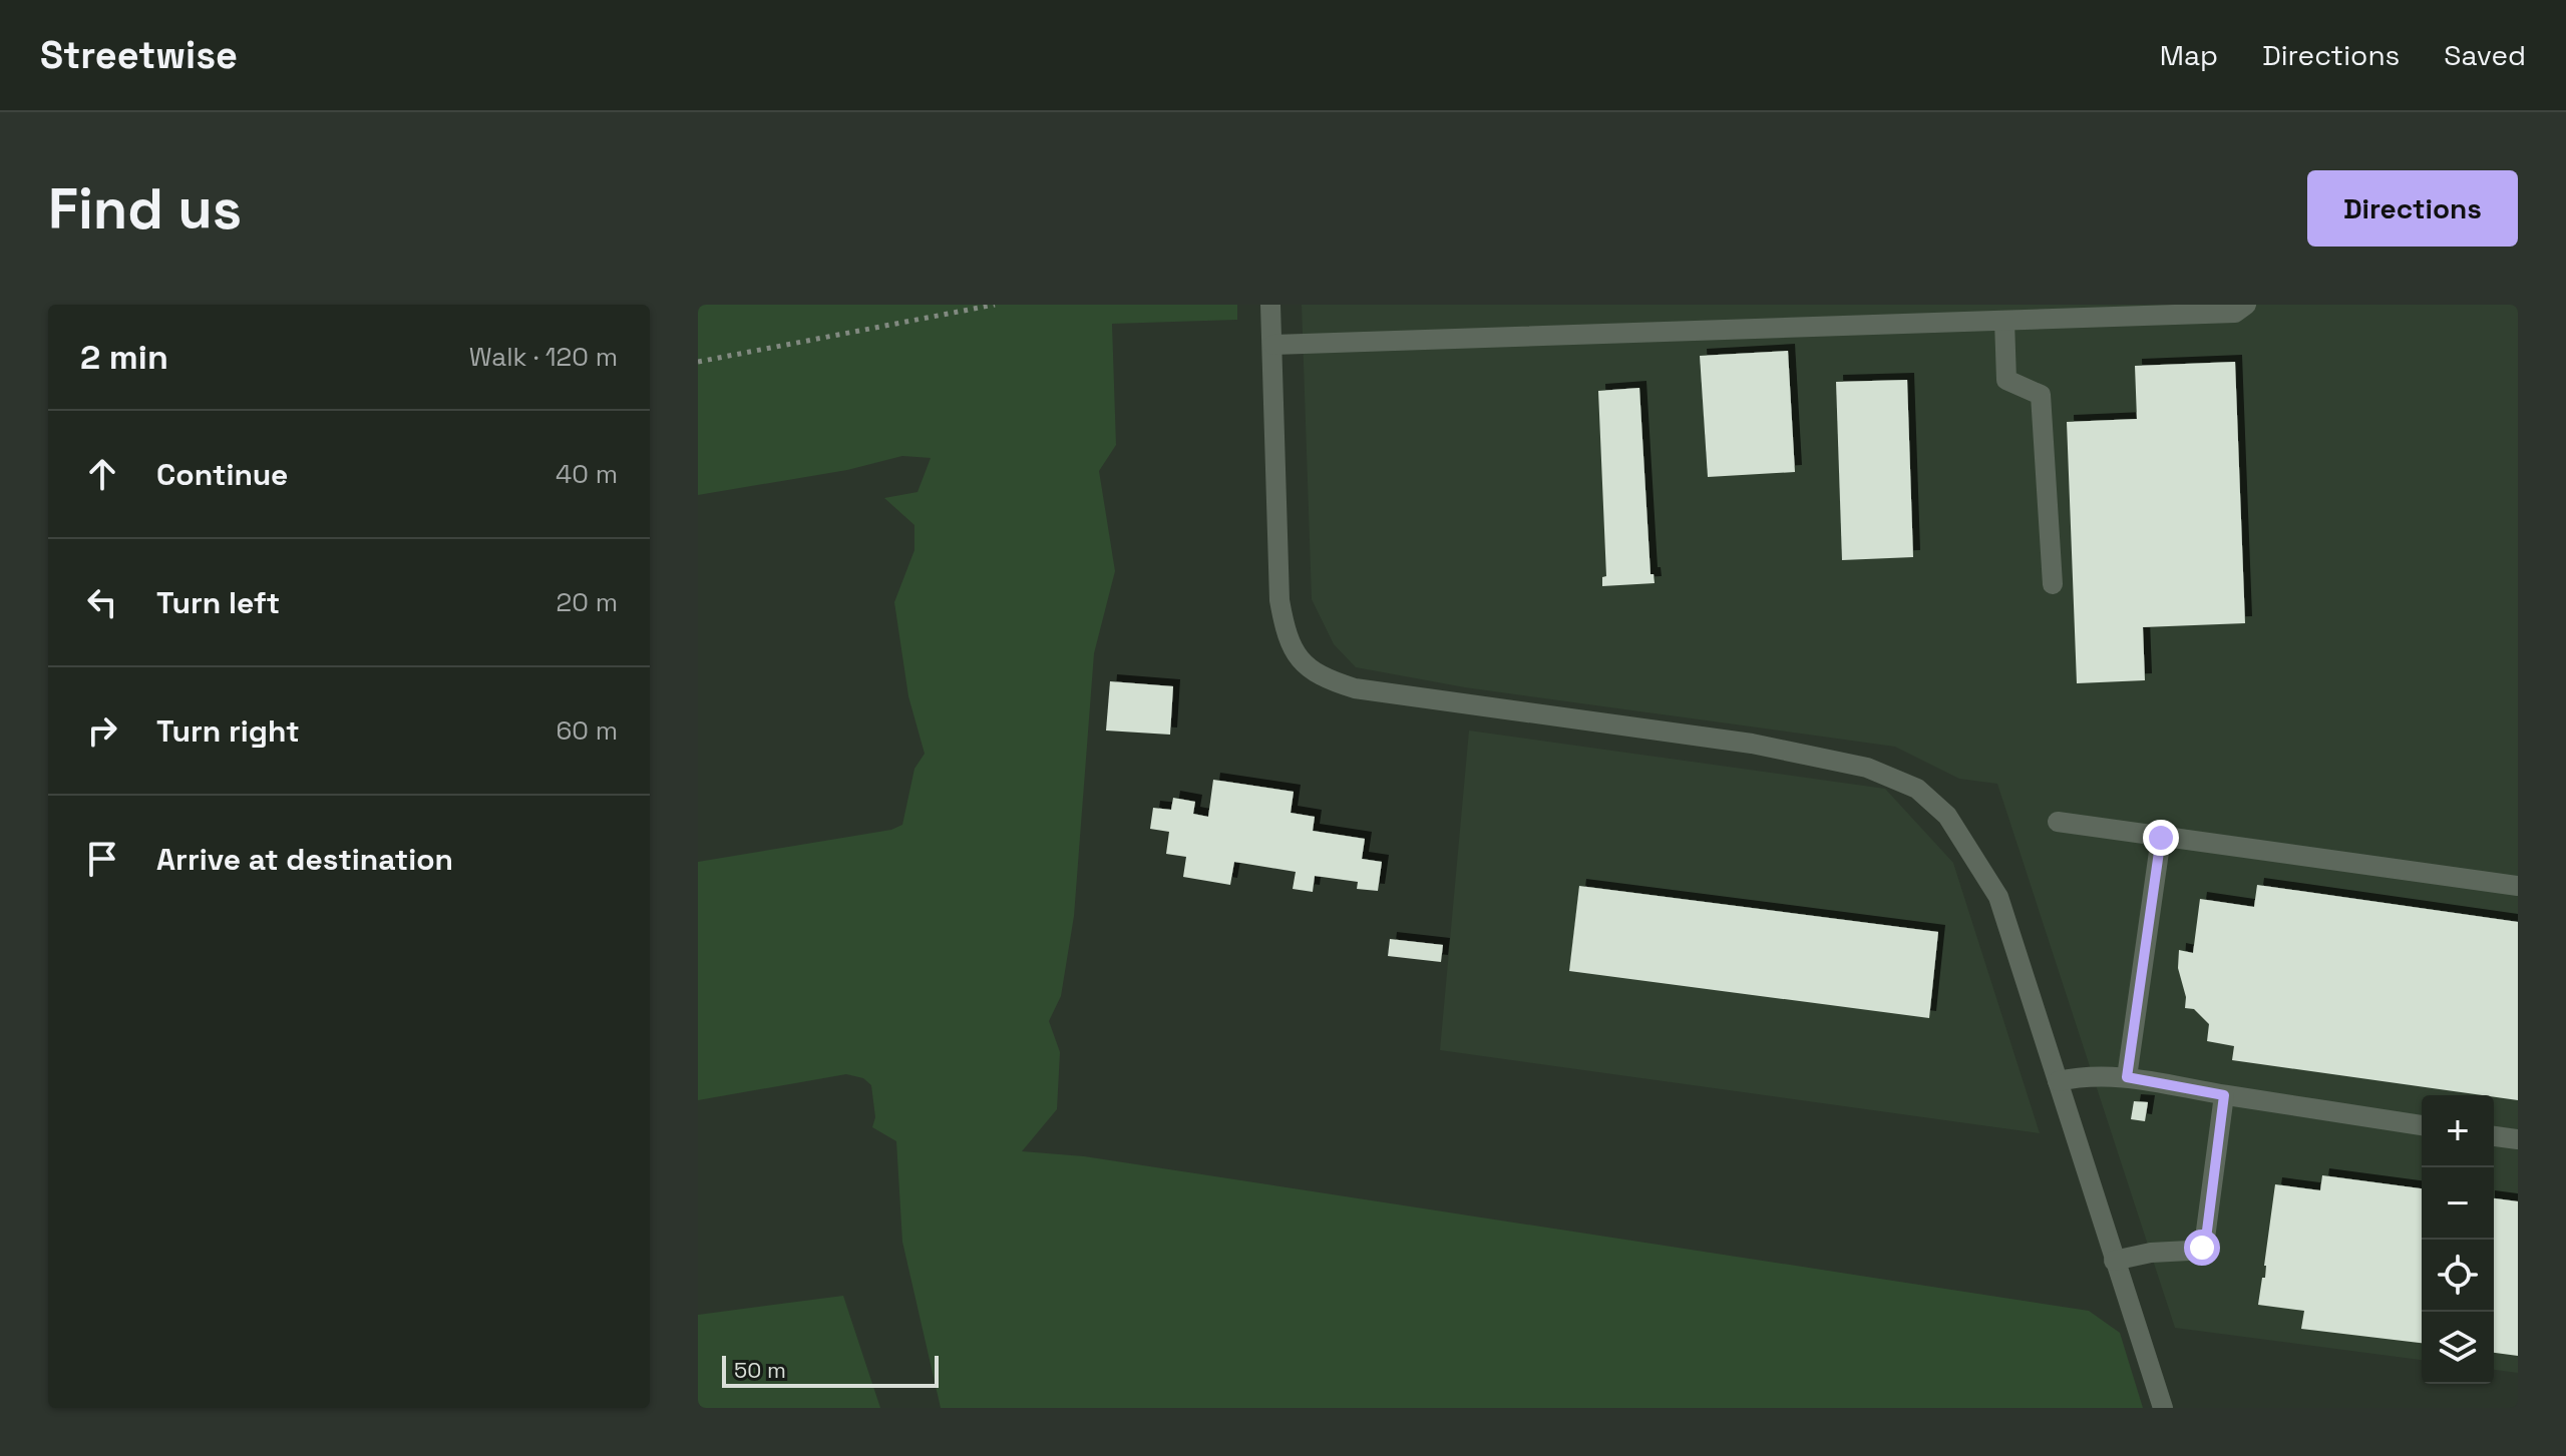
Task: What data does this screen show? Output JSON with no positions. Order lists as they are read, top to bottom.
{
  "scale_bar": "50 m",
  "page": {
    "header": "Streetwise",
    "nav": ["Map", "Directions", "Saved"],
    "buttons": "Directions",
    "title": "Find us",
    "heading": ["2 min", "Walk · 120 m"],
    "list": [
      ["Continue", "40 m"],
      ["Turn left", "20 m"],
      ["Turn right", "60 m"],
      "Arrive at destination"
    ],
    "map_buttons": ["+", "−"],
    "scale": "50 m"
  }
}
